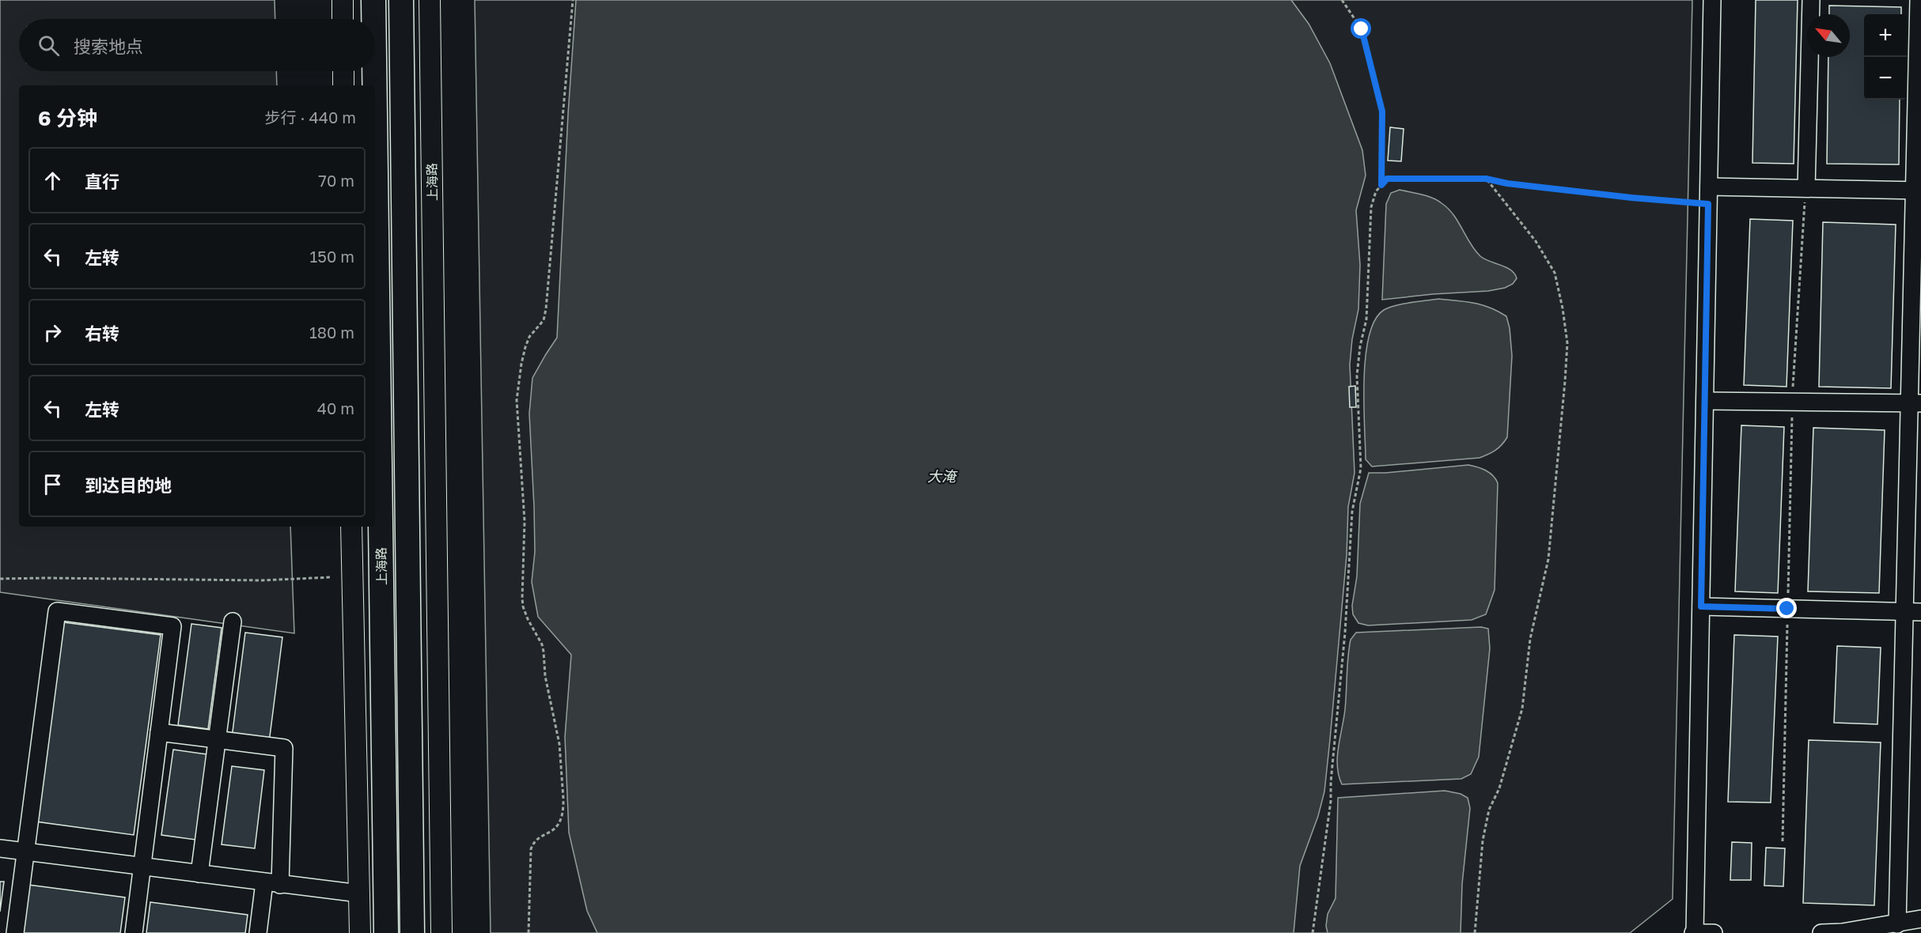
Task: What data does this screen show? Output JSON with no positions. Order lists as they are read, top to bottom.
{
  "streets": {
    "highway": ["上海路"]
  },
  "water": ["大淹"],
  "north": "top left",
  "page": {
    "map_buttons": ["+", "−"],
    "search": "搜索地点",
    "heading": ["6 分钟", "步行 · 440 m"],
    "list": [
      ["直行", "70 m"],
      ["左转", "150 m"],
      ["右转", "180 m"],
      ["左转", "40 m"],
      "到达目的地"
    ]
  }
}
